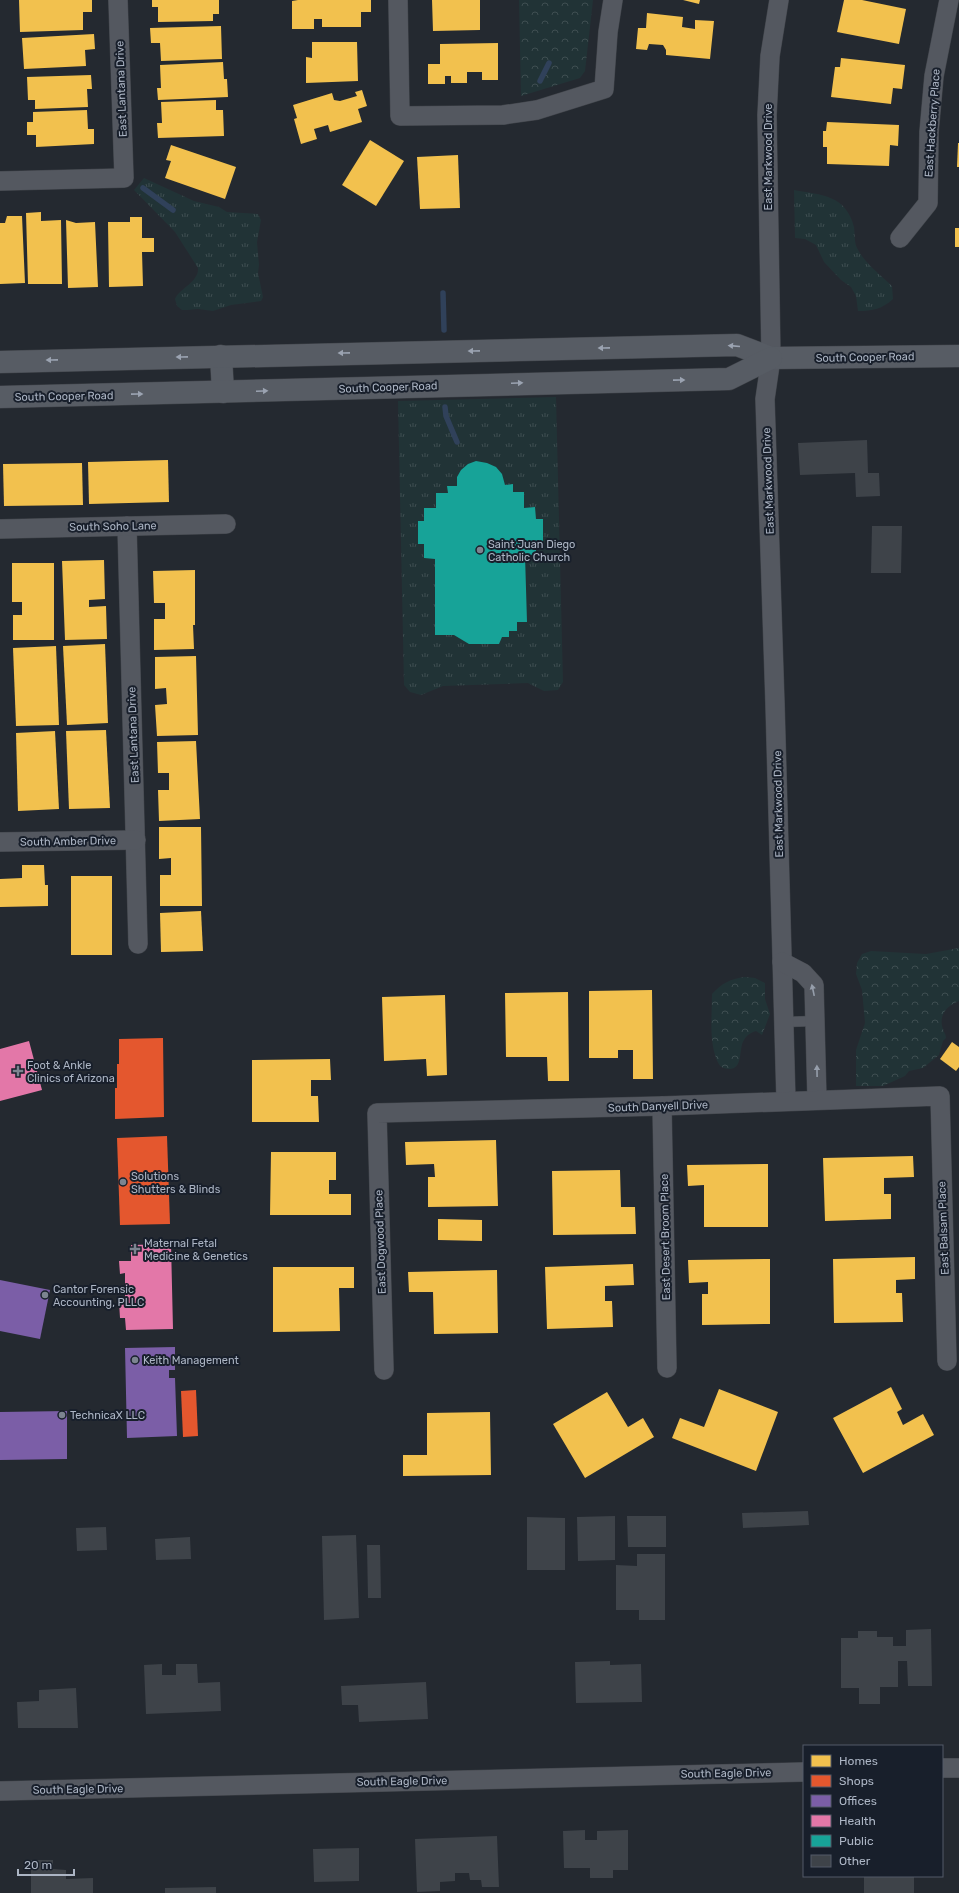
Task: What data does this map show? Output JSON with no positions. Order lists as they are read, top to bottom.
{
  "streets": {
    "main road": ["South Cooper Road"],
    "street": [
      "East Lantana Drive",
      "East Hackberry Place",
      "East Markwood Drive",
      "South Soho Lane",
      "South Amber Drive",
      "South Danyell Drive",
      "East Balsam Place",
      "East Desert Broom Place",
      "East Dogwood Place",
      "South Eagle Drive"
    ]
  },
  "crossings": [
    ["East Lantana Drive", "South Soho Lane"],
    ["East Lantana Drive", "South Amber Drive"],
    ["East Markwood Drive", "South Cooper Road"],
    ["East Markwood Drive", "South Danyell Drive"],
    ["South Danyell Drive", "East Balsam Place"],
    ["South Danyell Drive", "East Desert Broom Place"],
    ["South Danyell Drive", "East Dogwood Place"]
  ],
  "places": {
    "other": [
      "Saint Juan Diego Catholic Church",
      "Solutions Shutters & Blinds",
      "Cantor Forensic Accounting, PLLC",
      "Keith Management",
      "TechnicaX LLC"
    ],
    "health": ["Foot & Ankle Clinics of Arizona", "Maternal Fetal Medicine & Genetics"]
  },
  "legend": [
    "Homes",
    "Shops",
    "Offices",
    "Health",
    "Public",
    "Other"
  ],
  "scale_bar": "20 m"
}
